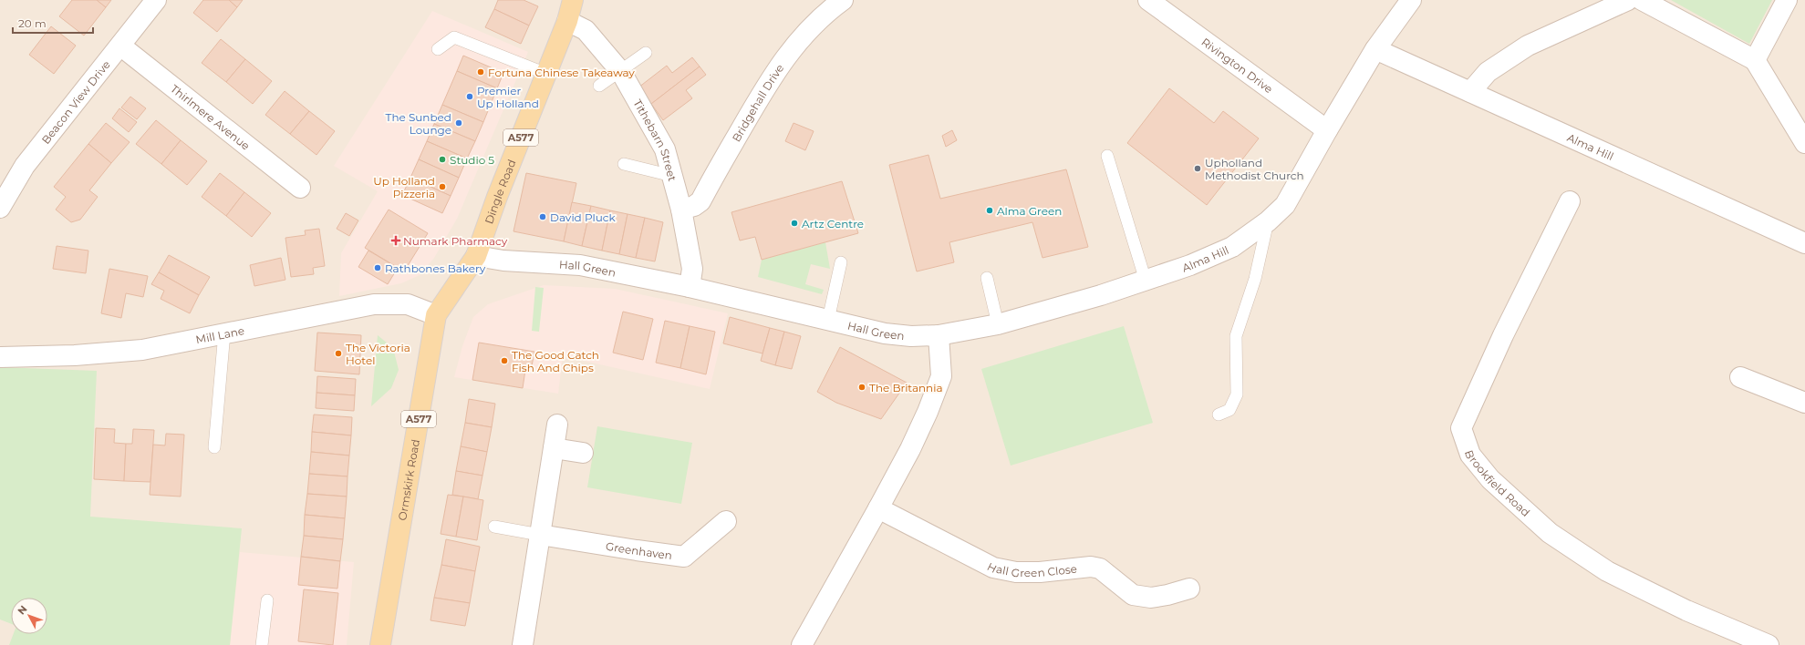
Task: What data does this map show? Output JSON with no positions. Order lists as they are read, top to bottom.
{
  "streets": {
    "main road": ["A577", "Dingle Road", "Ormskirk Road"],
    "street": [
      "Rivington Drive",
      "Beacon View Drive",
      "Bridgehall Drive",
      "Thirlmere Avenue",
      "Tithebarn Street",
      "Alma Hill",
      "Hall Green",
      "Mill Lane",
      "Brookfield Road",
      "Greenhaven",
      "Hall Green Close"
    ]
  },
  "crossings": [
    ["Rivington Drive", "Alma Hill"],
    ["Beacon View Drive", "Thirlmere Avenue"],
    ["Bridgehall Drive", "Tithebarn Street"],
    ["Tithebarn Street", "Dingle Road"],
    ["Tithebarn Street", "Hall Green"],
    ["Alma Hill", "Hall Green"],
    ["Dingle Road", "Hall Green"],
    ["Dingle Road", "Mill Lane"],
    ["Dingle Road", "Ormskirk Road"],
    ["Mill Lane", "Ormskirk Road"]
  ],
  "places": {
    "other": [
      "Fortuna Chinese Takeaway",
      "Premier Up Holland",
      "The Sunbed Lounge",
      "Studio 5",
      "Upholland Methodist Church",
      "Up Holland Pizzeria",
      "Alma Green",
      "David Pluck",
      "Artz Centre",
      "Rathbones Bakery",
      "The Victoria Hotel",
      "The Good Catch Fish And Chips",
      "The Britannia"
    ],
    "health": ["Numark Pharmacy"]
  },
  "scale_bar": "20 m",
  "north": "top left"
}
